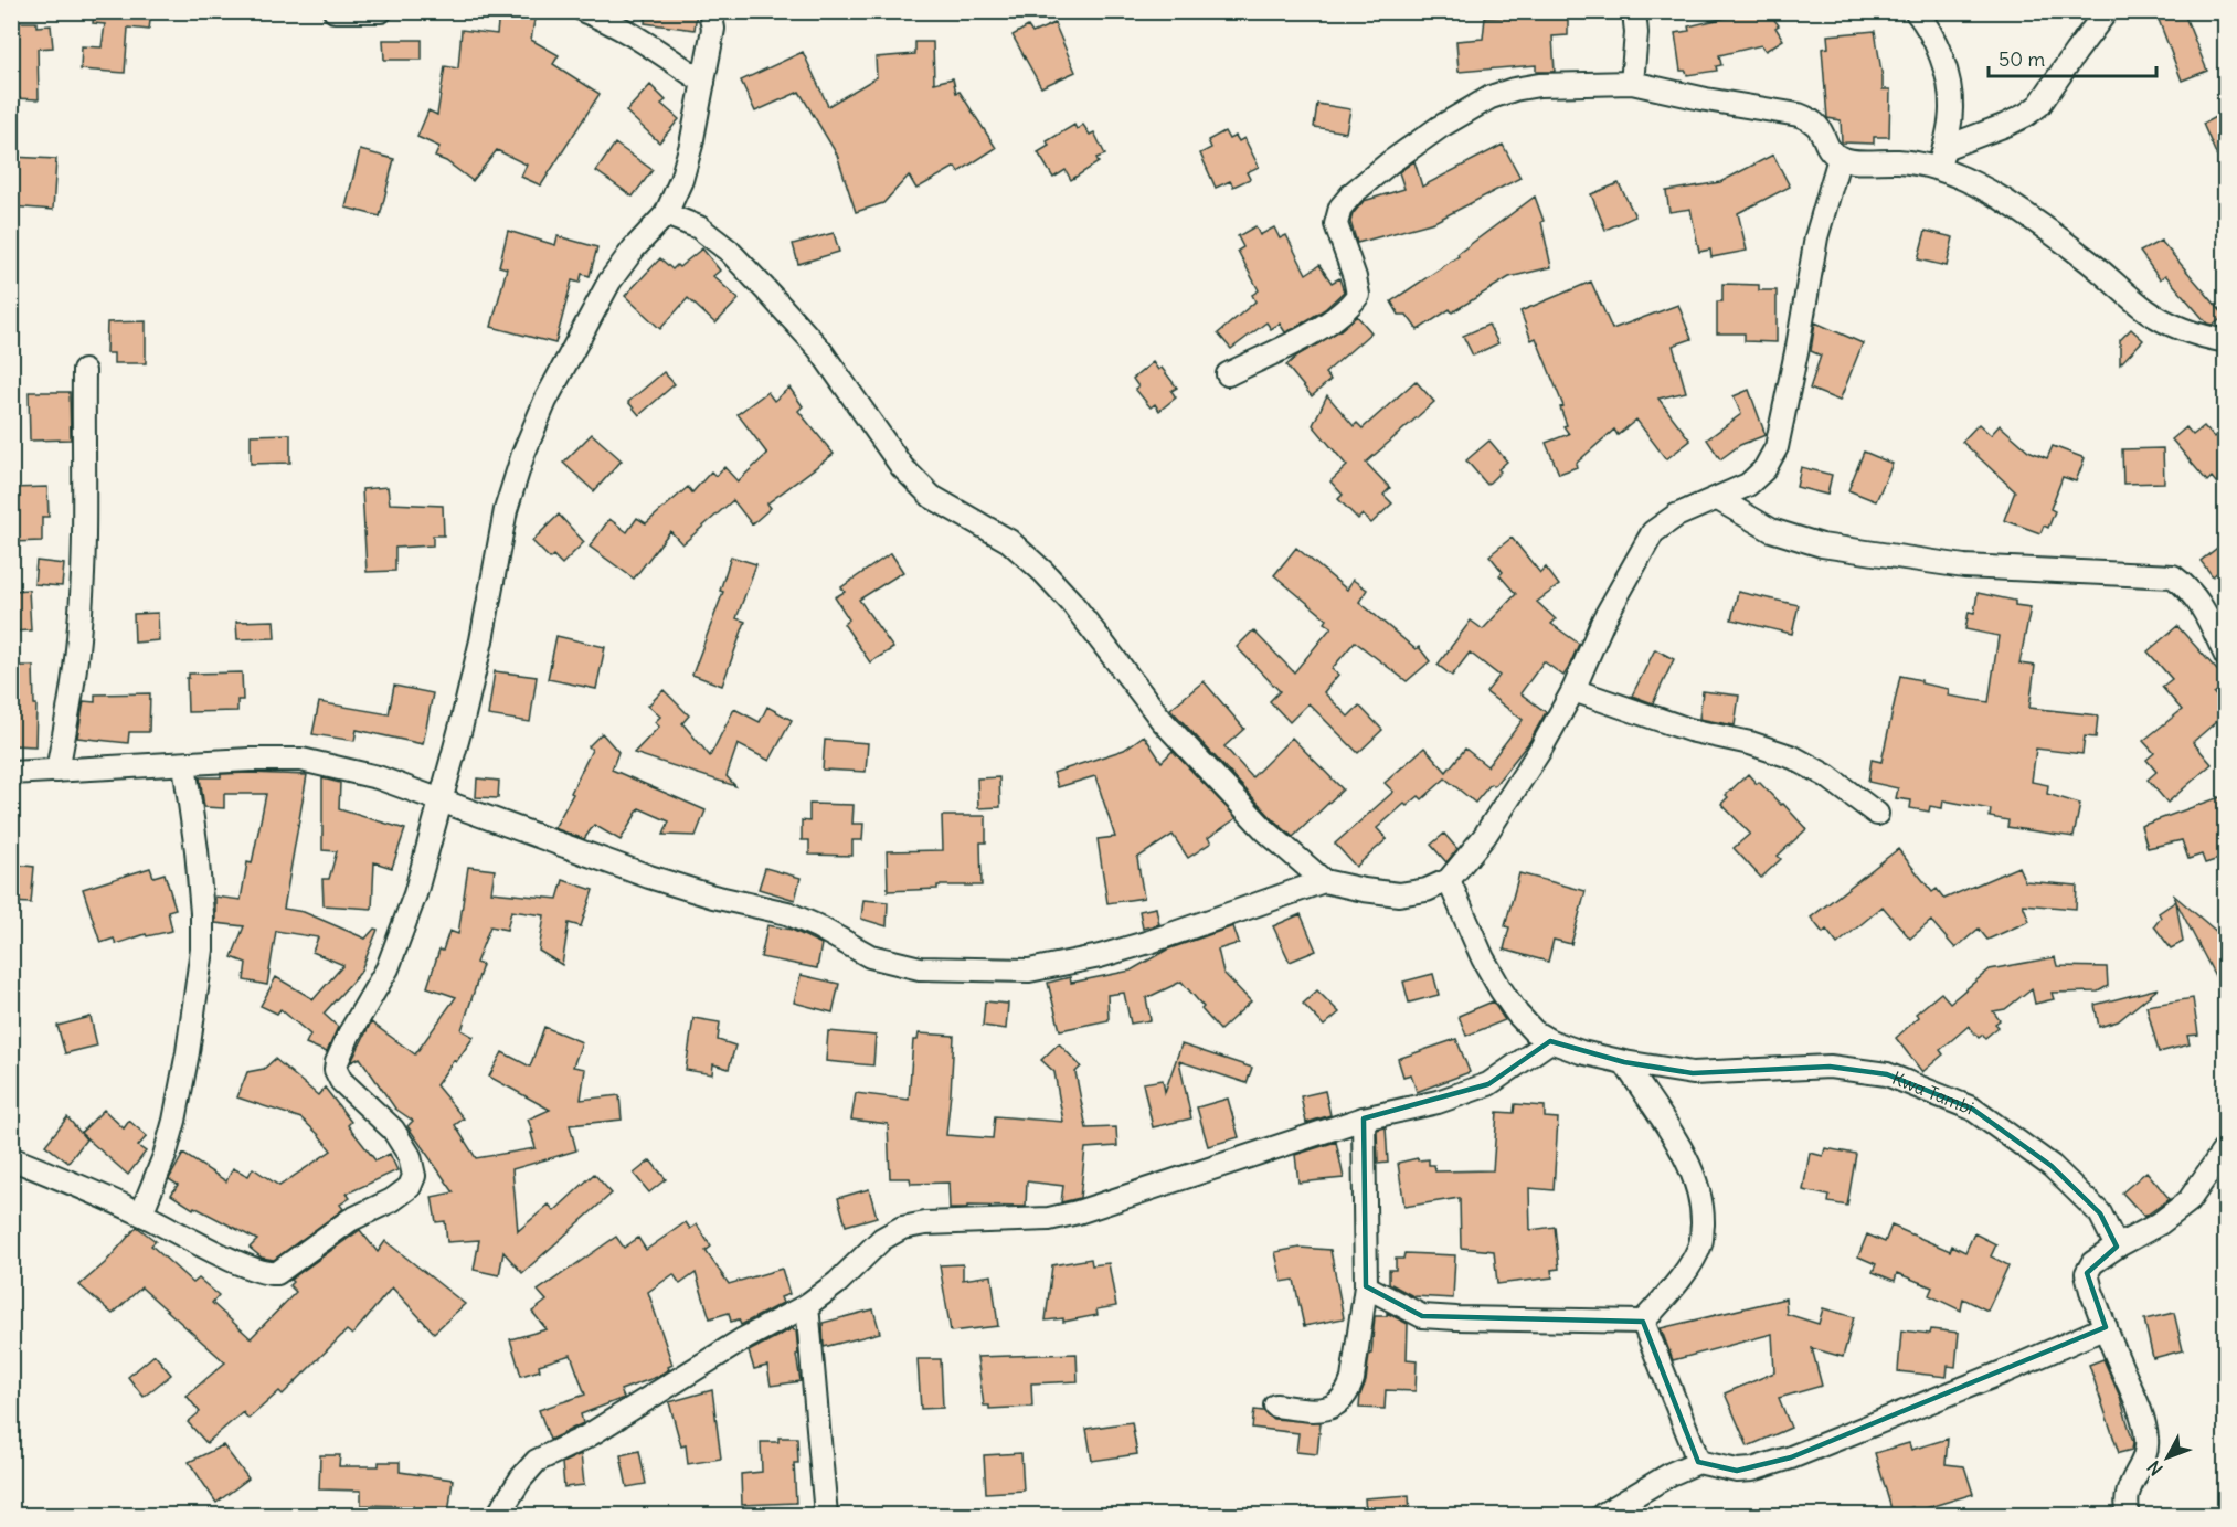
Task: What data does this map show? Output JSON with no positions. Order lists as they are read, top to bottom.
{
  "streets": {
    "street": ["Kwa Tambi"]
  },
  "scale_bar": "50 m",
  "north": "bottom left"
}
